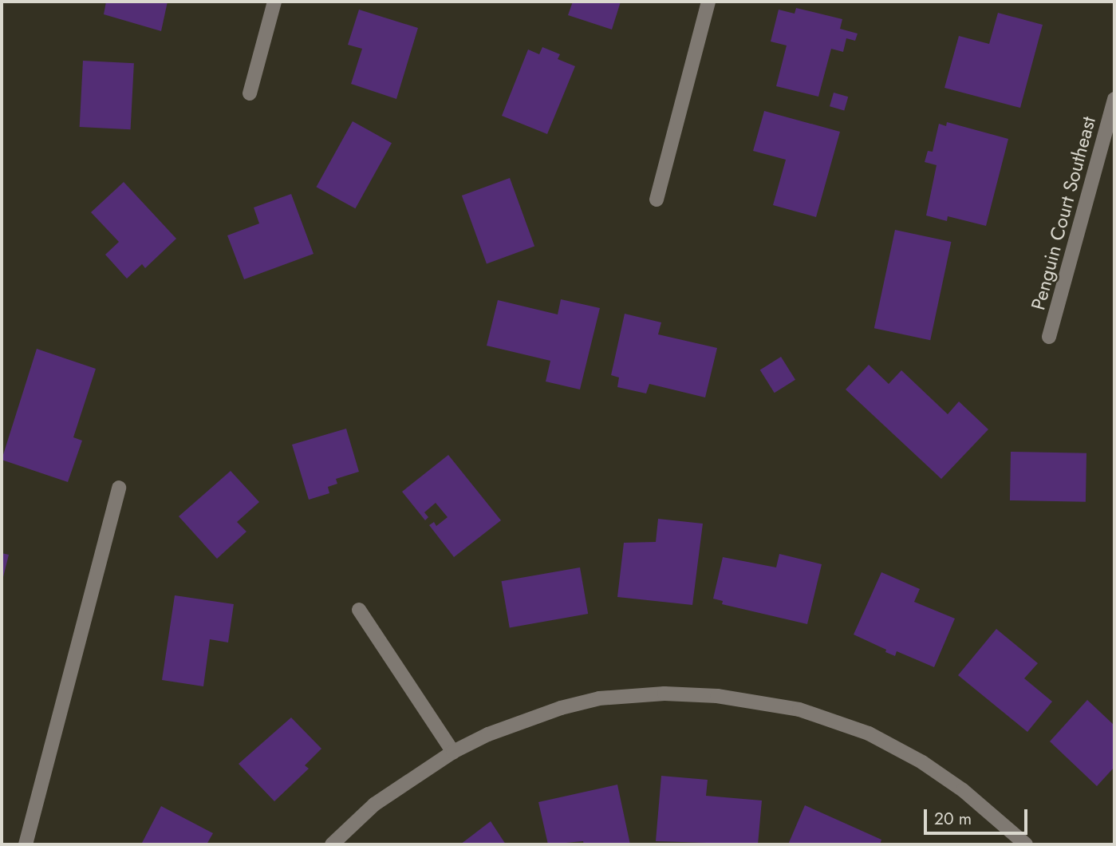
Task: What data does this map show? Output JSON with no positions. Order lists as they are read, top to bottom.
{
  "streets": {
    "street": ["Penguin Court Southeast"]
  },
  "scale_bar": "20 m"
}
